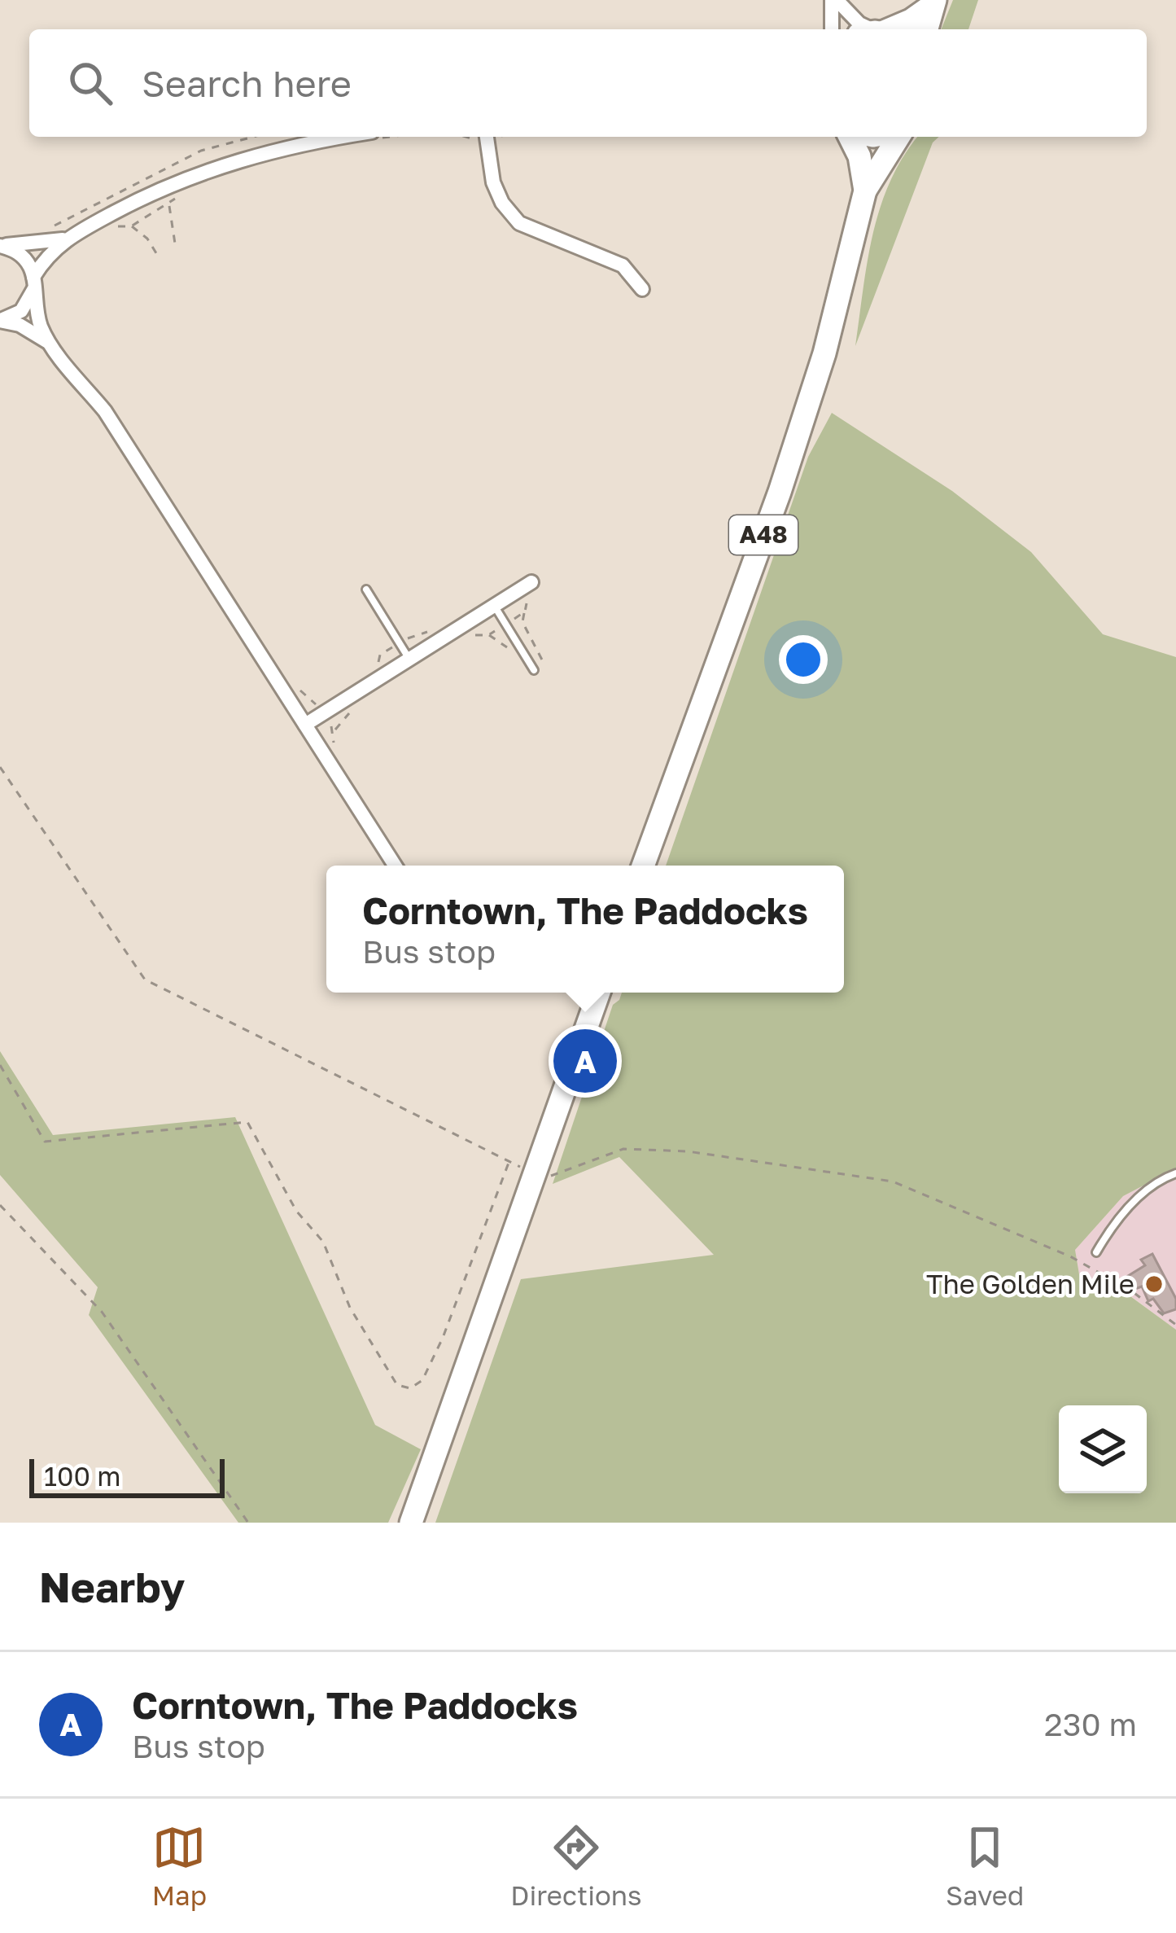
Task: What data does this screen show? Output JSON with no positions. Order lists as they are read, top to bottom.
{
  "streets": {
    "main road": ["A48"]
  },
  "places": ["The Golden Mile"],
  "scale_bar": "100 m",
  "page": {
    "search": "Search here",
    "popup": ["Corntown, The Paddocks", "Bus stop"],
    "pins": "A",
    "scale": "100 m",
    "heading": "Nearby",
    "list": [
      {
        "mark": "A",
        "name": "Corntown, The Paddocks",
        "note": "Bus stop",
        "value": "230 m"
      }
    ],
    "nav": ["Map", "Directions", "Saved"]
  }
}
